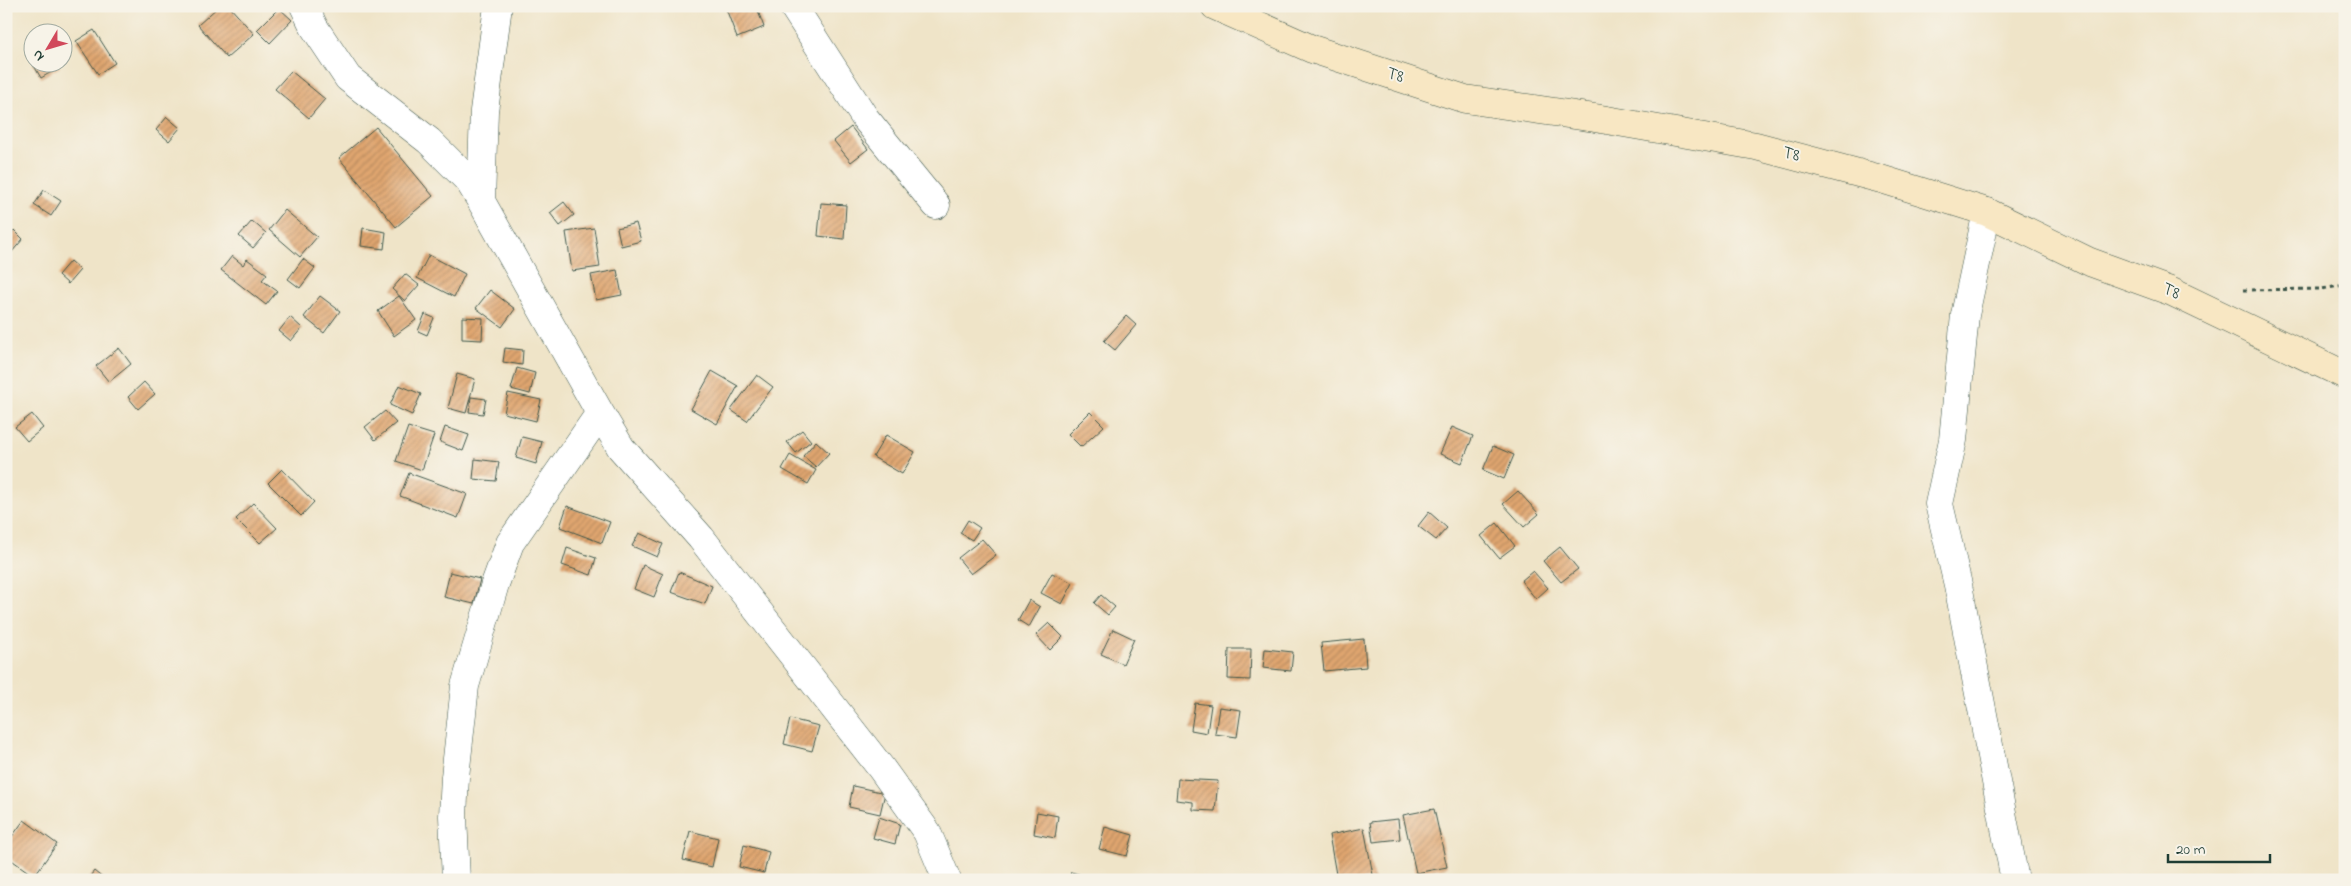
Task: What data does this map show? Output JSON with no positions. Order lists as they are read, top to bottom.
{
  "streets": {
    "street": ["T8"]
  },
  "scale_bar": "20 m",
  "north": "bottom left"
}
